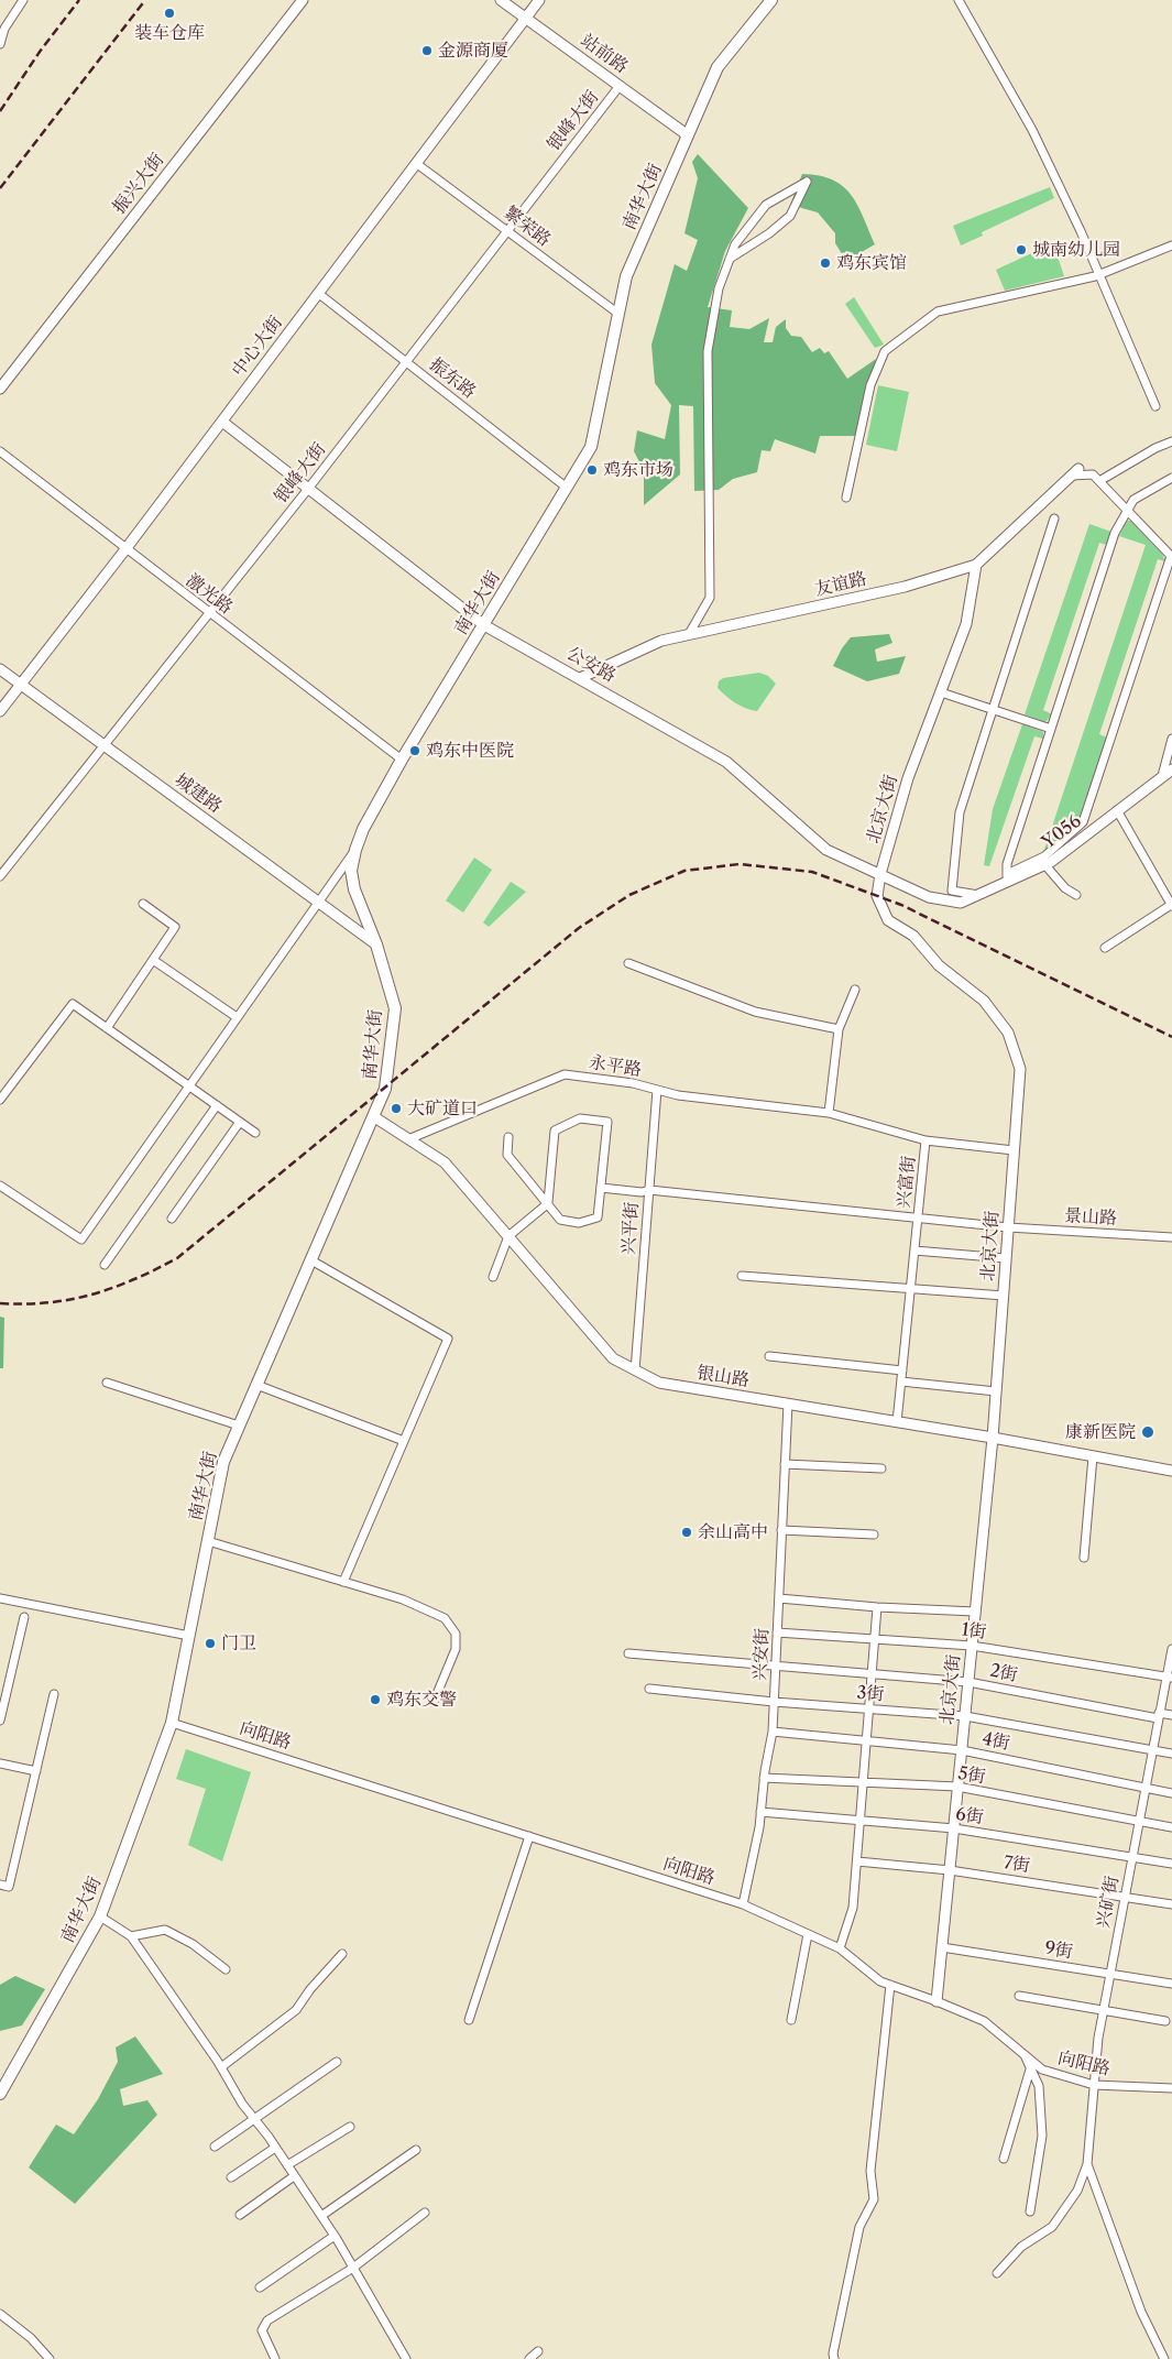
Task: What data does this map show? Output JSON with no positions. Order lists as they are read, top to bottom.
{
  "streets": {
    "main road": ["南华大街"],
    "street": [
      "站前路",
      "银峰大街",
      "振兴大街",
      "繁荣路",
      "中心大街",
      "振东路",
      "友谊路",
      "激光路",
      "公安路",
      "城建路",
      "北京大街",
      "Y056",
      "永平路",
      "兴富街",
      "景山路",
      "兴平街",
      "银山路",
      "1街",
      "兴安街",
      "2街",
      "3街",
      "向阳路",
      "4街",
      "5街",
      "6街",
      "7街",
      "兴矿街",
      "9街"
    ]
  },
  "crossings": [
    ["站前路", "银峰大街"],
    ["站前路", "南华大街"],
    ["站前路", "中心大街"],
    ["银峰大街", "繁荣路"],
    ["银峰大街", "振东路"],
    ["银峰大街", "激光路"],
    ["银峰大街", "公安路"],
    ["银峰大街", "城建路"],
    ["南华大街", "繁荣路"],
    ["南华大街", "振东路"],
    ["南华大街", "激光路"],
    ["南华大街", "公安路"],
    ["南华大街", "城建路"],
    ["南华大街", "银山路"],
    ["南华大街", "向阳路"],
    ["繁荣路", "中心大街"],
    ["中心大街", "振东路"],
    ["中心大街", "激光路"],
    ["中心大街", "公安路"],
    ["中心大街", "城建路"],
    ["友谊路", "公安路"],
    ["友谊路", "北京大街"],
    ["公安路", "北京大街"],
    ["公安路", "Y056"],
    ["北京大街", "景山路"],
    ["北京大街", "银山路"],
    ["北京大街", "1街"],
    ["北京大街", "2街"],
    ["北京大街", "3街"],
    ["北京大街", "向阳路"],
    ["北京大街", "4街"],
    ["北京大街", "5街"],
    ["北京大街", "6街"],
    ["北京大街", "7街"],
    ["北京大街", "9街"],
    ["永平路", "兴富街"],
    ["永平路", "兴平街"],
    ["永平路", "银山路"],
    ["兴富街", "景山路"],
    ["兴富街", "银山路"],
    ["景山路", "兴平街"],
    ["兴平街", "银山路"],
    ["银山路", "兴安街"],
    ["1街", "兴安街"],
    ["1街", "兴矿街"],
    ["兴安街", "2街"],
    ["兴安街", "3街"],
    ["兴安街", "向阳路"],
    ["兴安街", "4街"],
    ["兴安街", "5街"],
    ["兴安街", "6街"],
    ["2街", "兴矿街"],
    ["3街", "兴矿街"],
    ["向阳路", "兴矿街"],
    ["4街", "兴矿街"],
    ["5街", "兴矿街"],
    ["6街", "兴矿街"],
    ["7街", "兴矿街"],
    ["兴矿街", "9街"]
  ],
  "places": [
    "装车仓库",
    "金源商厦",
    "城南幼儿园",
    "鸡东宾馆",
    "鸡东市场",
    "鸡东中医院",
    "大矿道口",
    "康新医院",
    "余山高中",
    "门卫",
    "鸡东交警"
  ]
}
